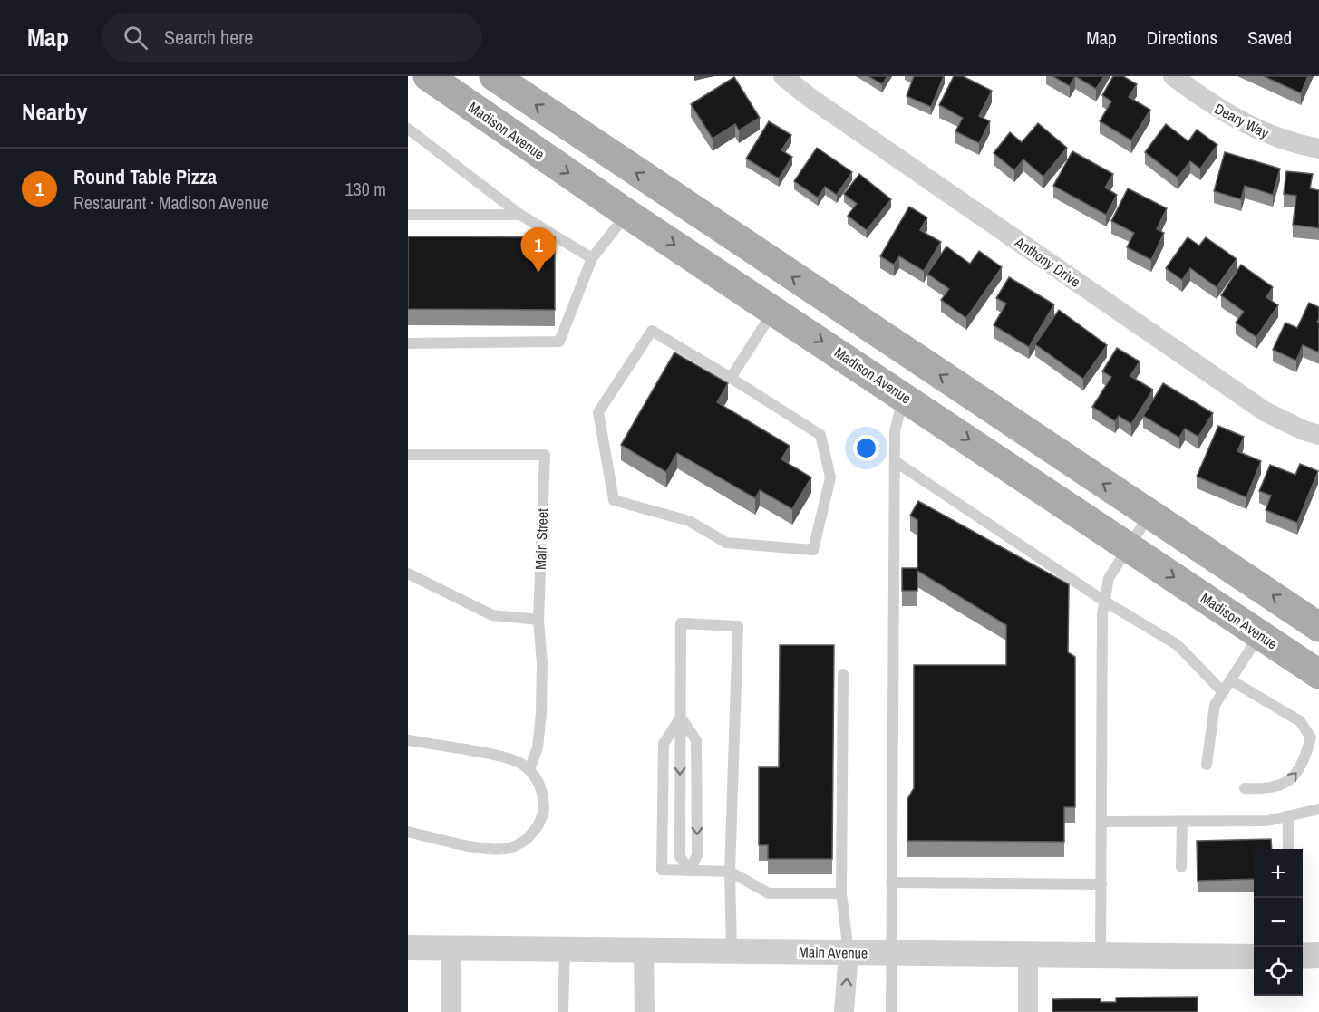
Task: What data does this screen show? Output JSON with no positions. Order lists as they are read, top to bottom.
{
  "streets": {
    "main road": ["Madison Avenue"],
    "street": ["Deary Way", "Anthony Drive", "Main Avenue"],
    "lane": ["Main Street"]
  },
  "page": {
    "header": "Map",
    "search": "Search here",
    "nav": ["Map", "Directions", "Saved"],
    "heading": "Nearby",
    "list": [
      {
        "mark": "1",
        "name": "Round Table Pizza",
        "note": "Restaurant · Madison Avenue",
        "value": "130 m"
      }
    ],
    "pins": "1",
    "map_buttons": ["+", "−"]
  }
}
